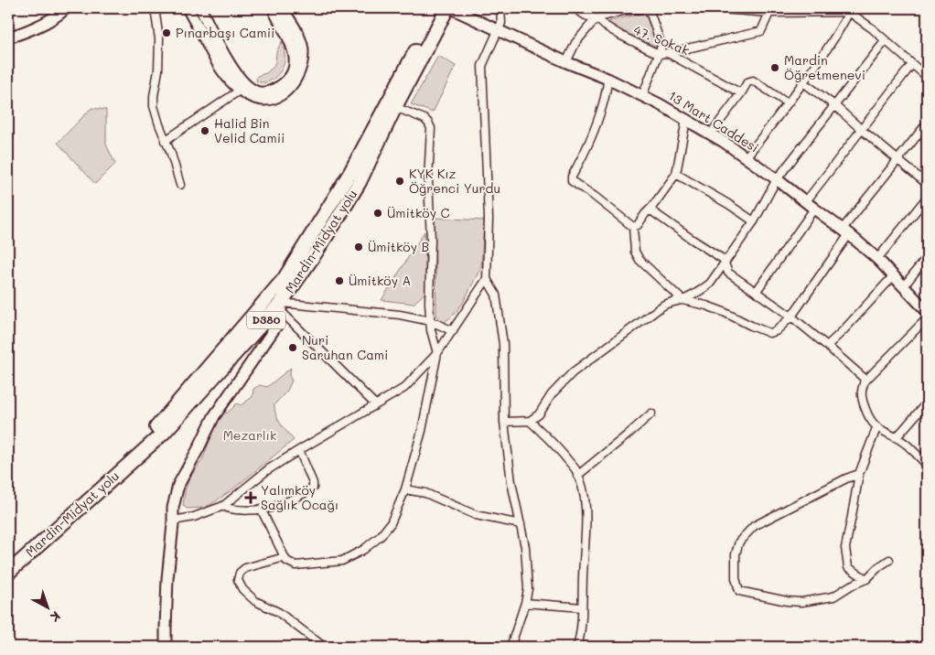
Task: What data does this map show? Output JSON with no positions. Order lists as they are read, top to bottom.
{
  "streets": {
    "highway": ["Mardin-Midyat yolu", "D380"],
    "street": ["47. Sokak", "13 Mart Caddesi"]
  },
  "parks": ["Mezarlık"],
  "places": {
    "other": [
      "Pınarbaşı Camii",
      "Mardin Öğretmenevi",
      "Halid Bin Velid Camii",
      "KYK Kız Öğrenci Yurdu",
      "Ümitköy C",
      "Ümitköy B",
      "Ümitköy A",
      "Nuri Saruhan Cami"
    ],
    "health": ["Yalımköy Sağlık Ocağı"]
  },
  "north": "bottom right"
}
